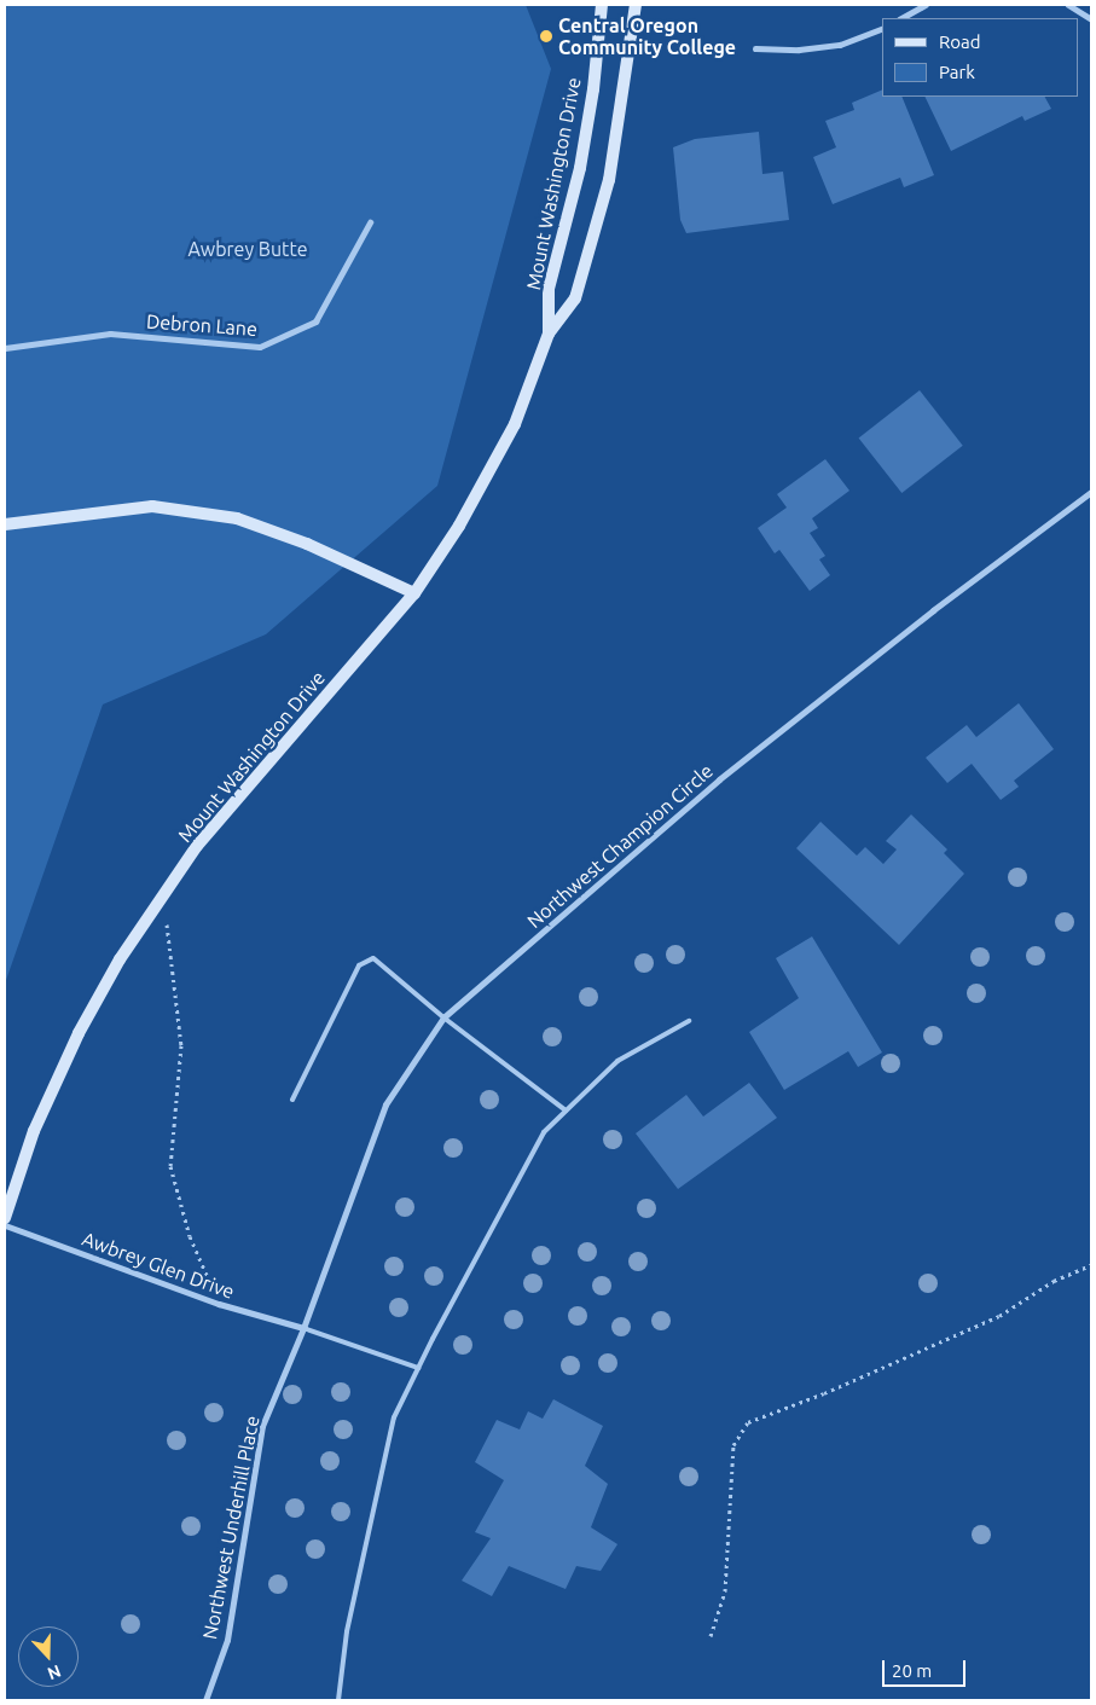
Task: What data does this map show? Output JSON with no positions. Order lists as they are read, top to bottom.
{
  "streets": {
    "main road": ["Mount Washington Drive"],
    "street": [
      "Debron Lane",
      "Northwest Champion Circle",
      "Awbrey Glen Drive",
      "Northwest Underhill Place"
    ]
  },
  "crossings": [
    ["Northwest Champion Circle", "Awbrey Glen Drive"],
    ["Northwest Champion Circle", "Northwest Underhill Place"],
    ["Awbrey Glen Drive", "Northwest Underhill Place"]
  ],
  "parks": ["Awbrey Butte"],
  "places": ["Central Oregon Community College"],
  "legend": ["Road", "Park"],
  "scale_bar": "20 m",
  "north": "bottom"
}
